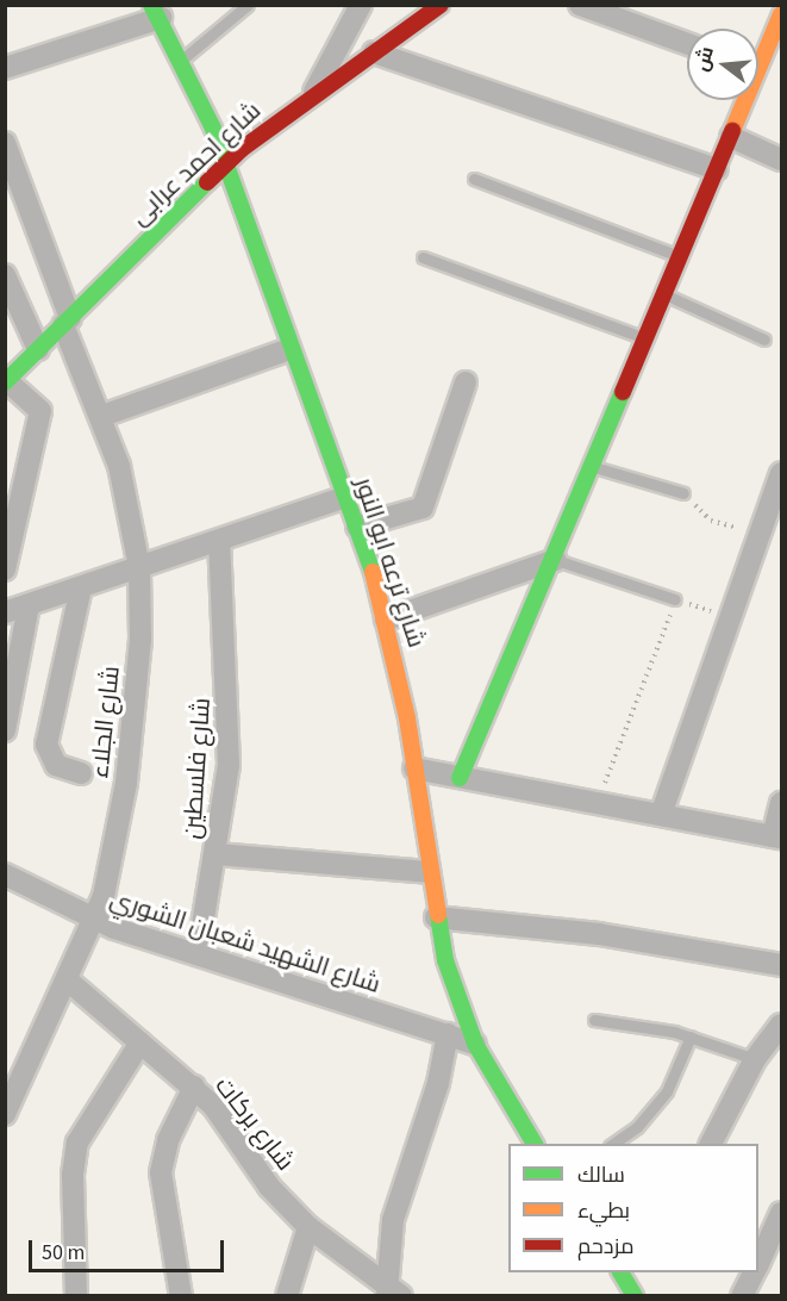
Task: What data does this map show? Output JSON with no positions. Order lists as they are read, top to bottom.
{
  "streets": {
    "street": [
      "شارع احمد عرابى",
      "شارع ترعه ابو النور",
      "شارع الجلاء",
      "شارع فلسطين",
      "شارع الشهيد شعبان الشوري",
      "شارع بركات"
    ]
  },
  "crossings": [
    ["شارع احمد عرابى", "شارع ترعه ابو النور"],
    ["شارع احمد عرابى", "شارع الجلاء"],
    ["شارع ترعه ابو النور", "شارع الشهيد شعبان الشوري"],
    ["شارع الجلاء", "شارع الشهيد شعبان الشوري"],
    ["شارع الجلاء", "شارع بركات"],
    ["شارع فلسطين", "شارع الشهيد شعبان الشوري"]
  ],
  "legend": ["سالك", "بطيء", "مزدحم"],
  "scale_bar": "50 m",
  "north": "left"
}
